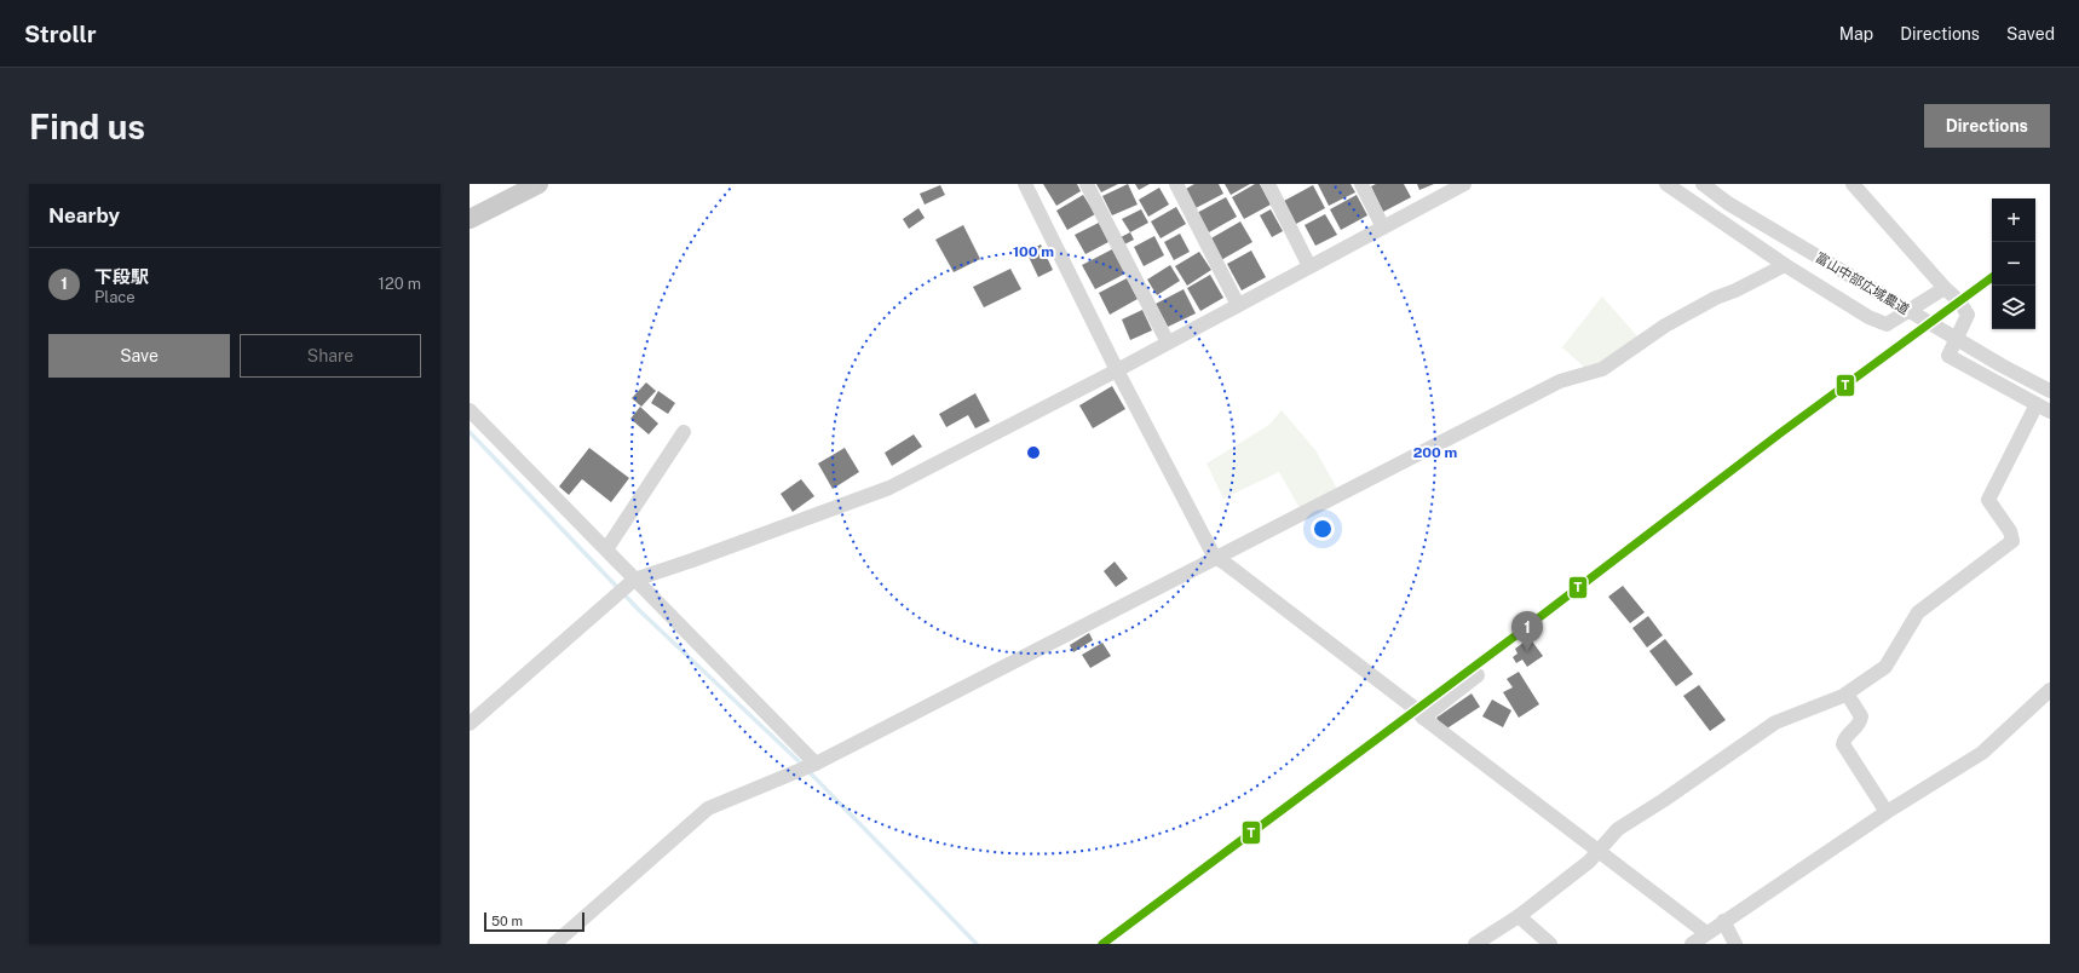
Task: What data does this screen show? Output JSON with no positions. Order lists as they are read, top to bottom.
{
  "streets": {
    "street": ["富山中部広域農道"]
  },
  "lines": ["transit line T"],
  "scale_bar": "50 m",
  "page": {
    "header": "Strollr",
    "nav": ["Map", "Directions", "Saved"],
    "buttons": [
      "Directions",
      ["Save", "Share"]
    ],
    "title": "Find us",
    "heading": "Nearby",
    "map_buttons": ["+", "−"],
    "list": [
      {
        "mark": "1",
        "name": "下段駅",
        "note": "Place",
        "value": "120 m"
      }
    ],
    "pins": "1",
    "scale": "50 m"
  },
  "rings": ["100 m", "200 m"]
}
